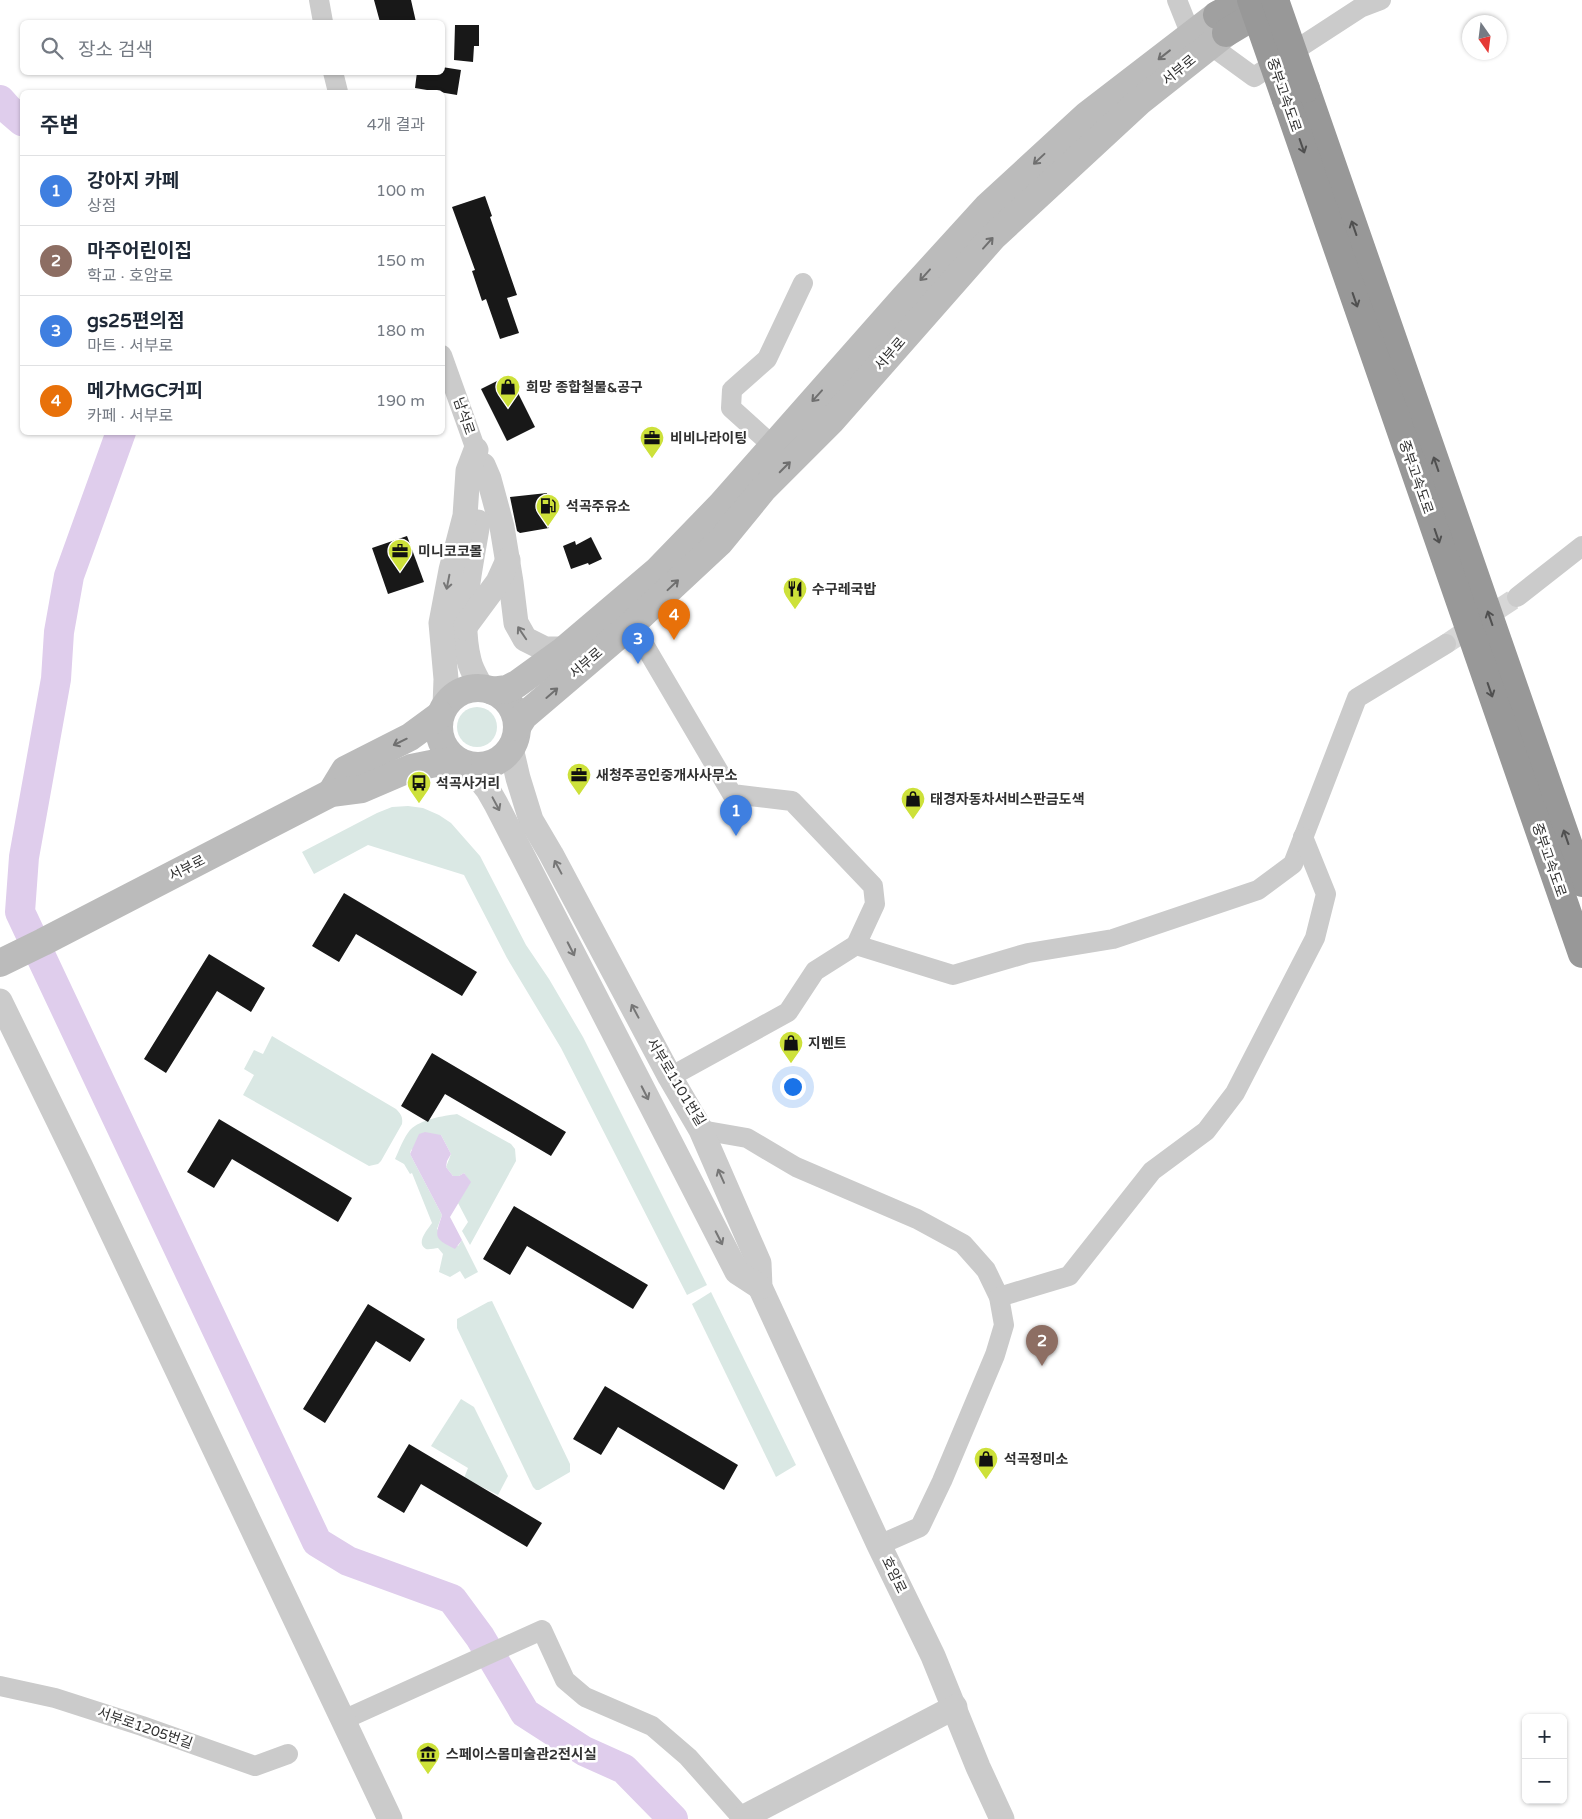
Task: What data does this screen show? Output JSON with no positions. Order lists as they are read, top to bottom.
{
  "streets": {
    "highway": ["서부로", "중부고속도로"],
    "street": [
      "남석로",
      "서부로1101번길",
      "호암로",
      "서부로1205번길"
    ]
  },
  "crossings": [
    ["서부로", "서부로1101번길"],
    ["서부로1101번길", "호암로"]
  ],
  "places": {
    "shop": [
      "희망 종합철물&공구",
      "태경자동차서비스판금도색",
      "지벤트",
      "석곡정미소"
    ],
    "office": ["비비나라이팅", "미니코코몰", "새청주공인중개사사무소"],
    "fuel station": ["석곡주유소"],
    "restaurant": ["수구레국밥"],
    "bus stop": ["석곡사거리"],
    "museum": ["스페이스몸미술관2전시실"]
  },
  "north": "bottom",
  "page": {
    "search": "장소 검색",
    "heading": ["주변", "4개 결과"],
    "list": [
      {
        "mark": "1",
        "name": "강아지 카페",
        "note": "상점",
        "value": "100 m"
      },
      {
        "mark": "2",
        "name": "마주어린이집",
        "note": "학교 · 호암로",
        "value": "150 m"
      },
      {
        "mark": "3",
        "name": "gs25편의점",
        "note": "마트 · 서부로",
        "value": "180 m"
      },
      {
        "mark": "4",
        "name": "메가MGC커피",
        "note": "카페 · 서부로",
        "value": "190 m"
      }
    ],
    "pins": [
      "4",
      "3",
      "1",
      "2"
    ],
    "map_buttons": ["+", "−"]
  }
}
